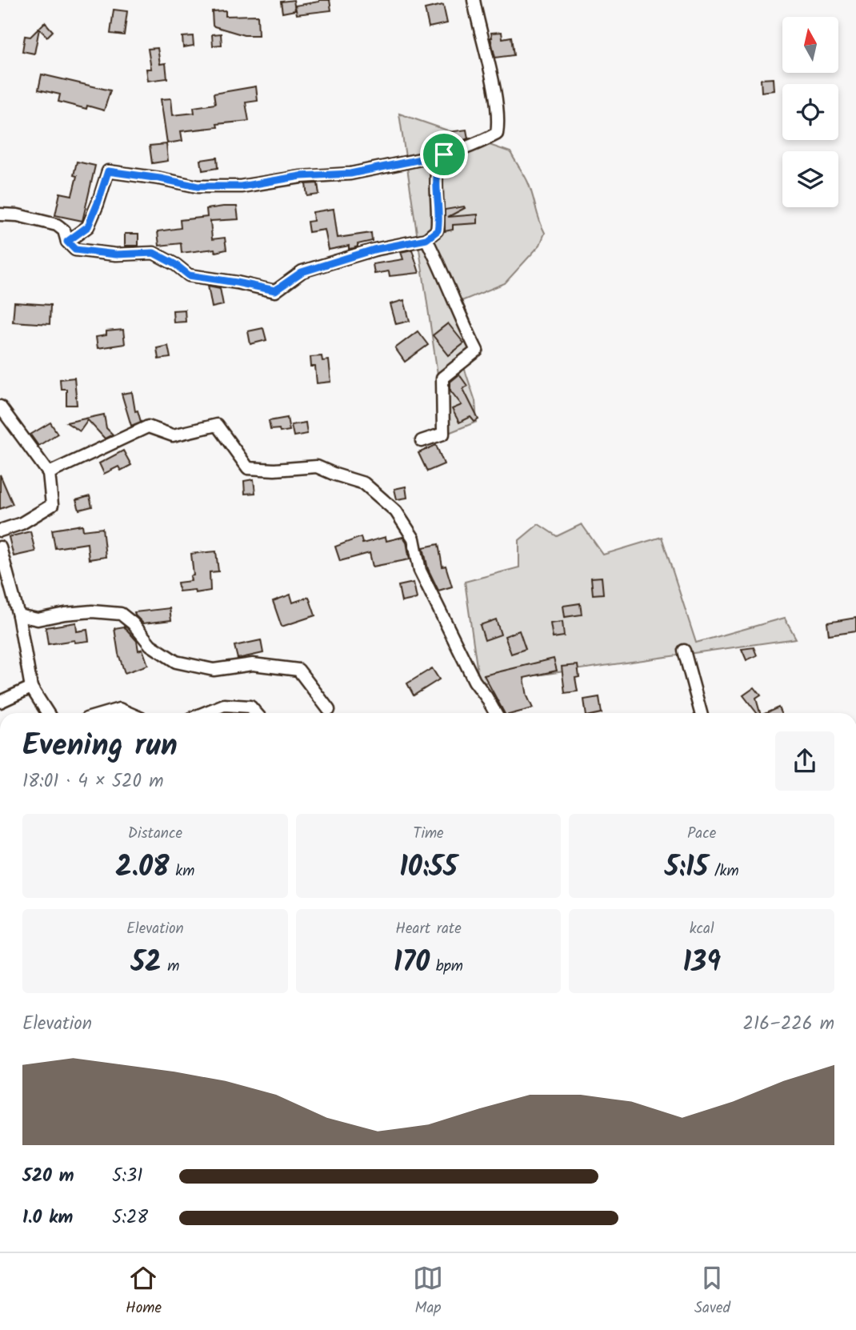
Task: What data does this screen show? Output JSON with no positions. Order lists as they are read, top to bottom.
{
  "north": "top",
  "page": {
    "heading": ["Evening run", "18:01 · 4 × 520 m"],
    "stats": [
      ["Distance", "2.08 km"],
      ["Time", "10:55"],
      ["Pace", "5:15 /km"],
      ["Elevation", "52 m"],
      ["Heart rate", "170 bpm"],
      ["kcal", "139"]
    ],
    "chart": ["Elevation", "216–226 m"],
    "list": [
      {
        "name": "520 m",
        "note": "5:31"
      },
      {
        "name": "1.0 km",
        "note": "5:28"
      }
    ],
    "tabs": ["Home", "Map", "Saved"]
  }
}
